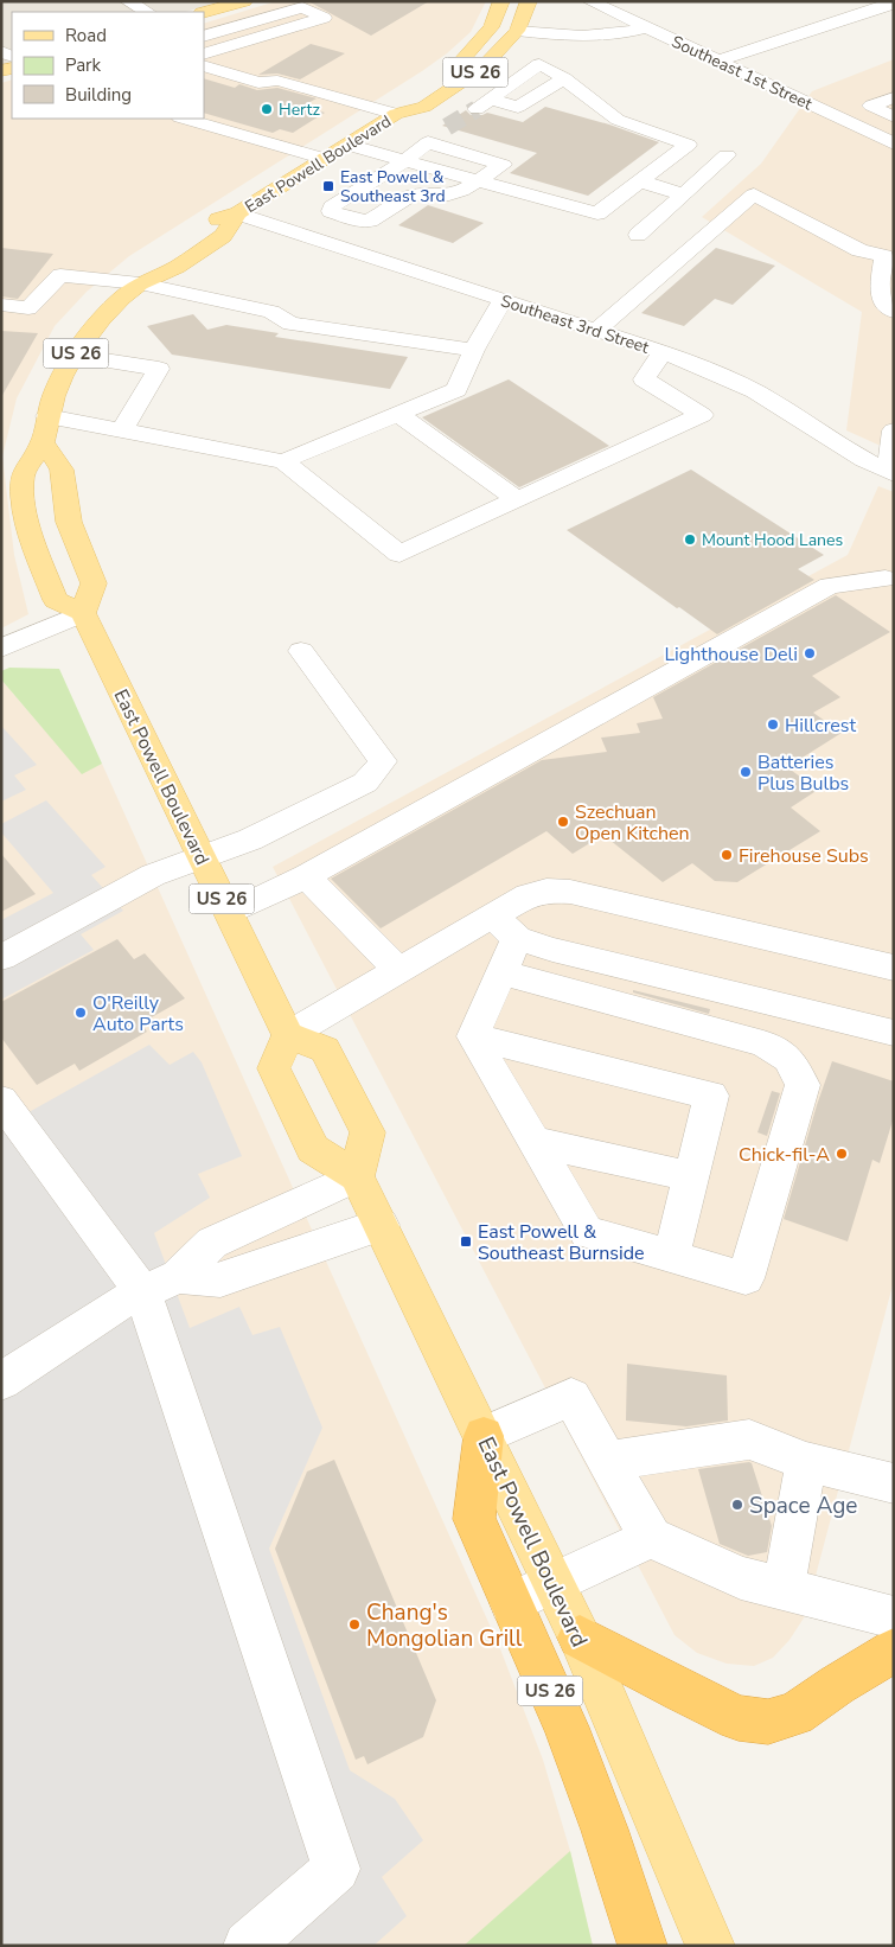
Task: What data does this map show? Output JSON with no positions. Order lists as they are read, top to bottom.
{
  "streets": {
    "highway": ["US 26"],
    "main road": ["East Powell Boulevard"],
    "street": ["Southeast 1st Street", "Southeast 3rd Street"]
  },
  "crossings": [
    ["US 26", "East Powell Boulevard"],
    ["East Powell Boulevard", "Southeast 3rd Street"]
  ],
  "places": {
    "other": [
      "Hertz",
      "Mount Hood Lanes",
      "Lighthouse Deli",
      "Hillcrest",
      "Batteries Plus Bulbs",
      "Szechuan Open Kitchen",
      "Firehouse Subs",
      "O'Reilly Auto Parts",
      "Chick-fil-A",
      "Space Age",
      "Chang's Mongolian Grill"
    ],
    "transit": ["East Powell & Southeast 3rd", "East Powell & Southeast Burnside"]
  },
  "legend": ["Road", "Park", "Building"]
}
